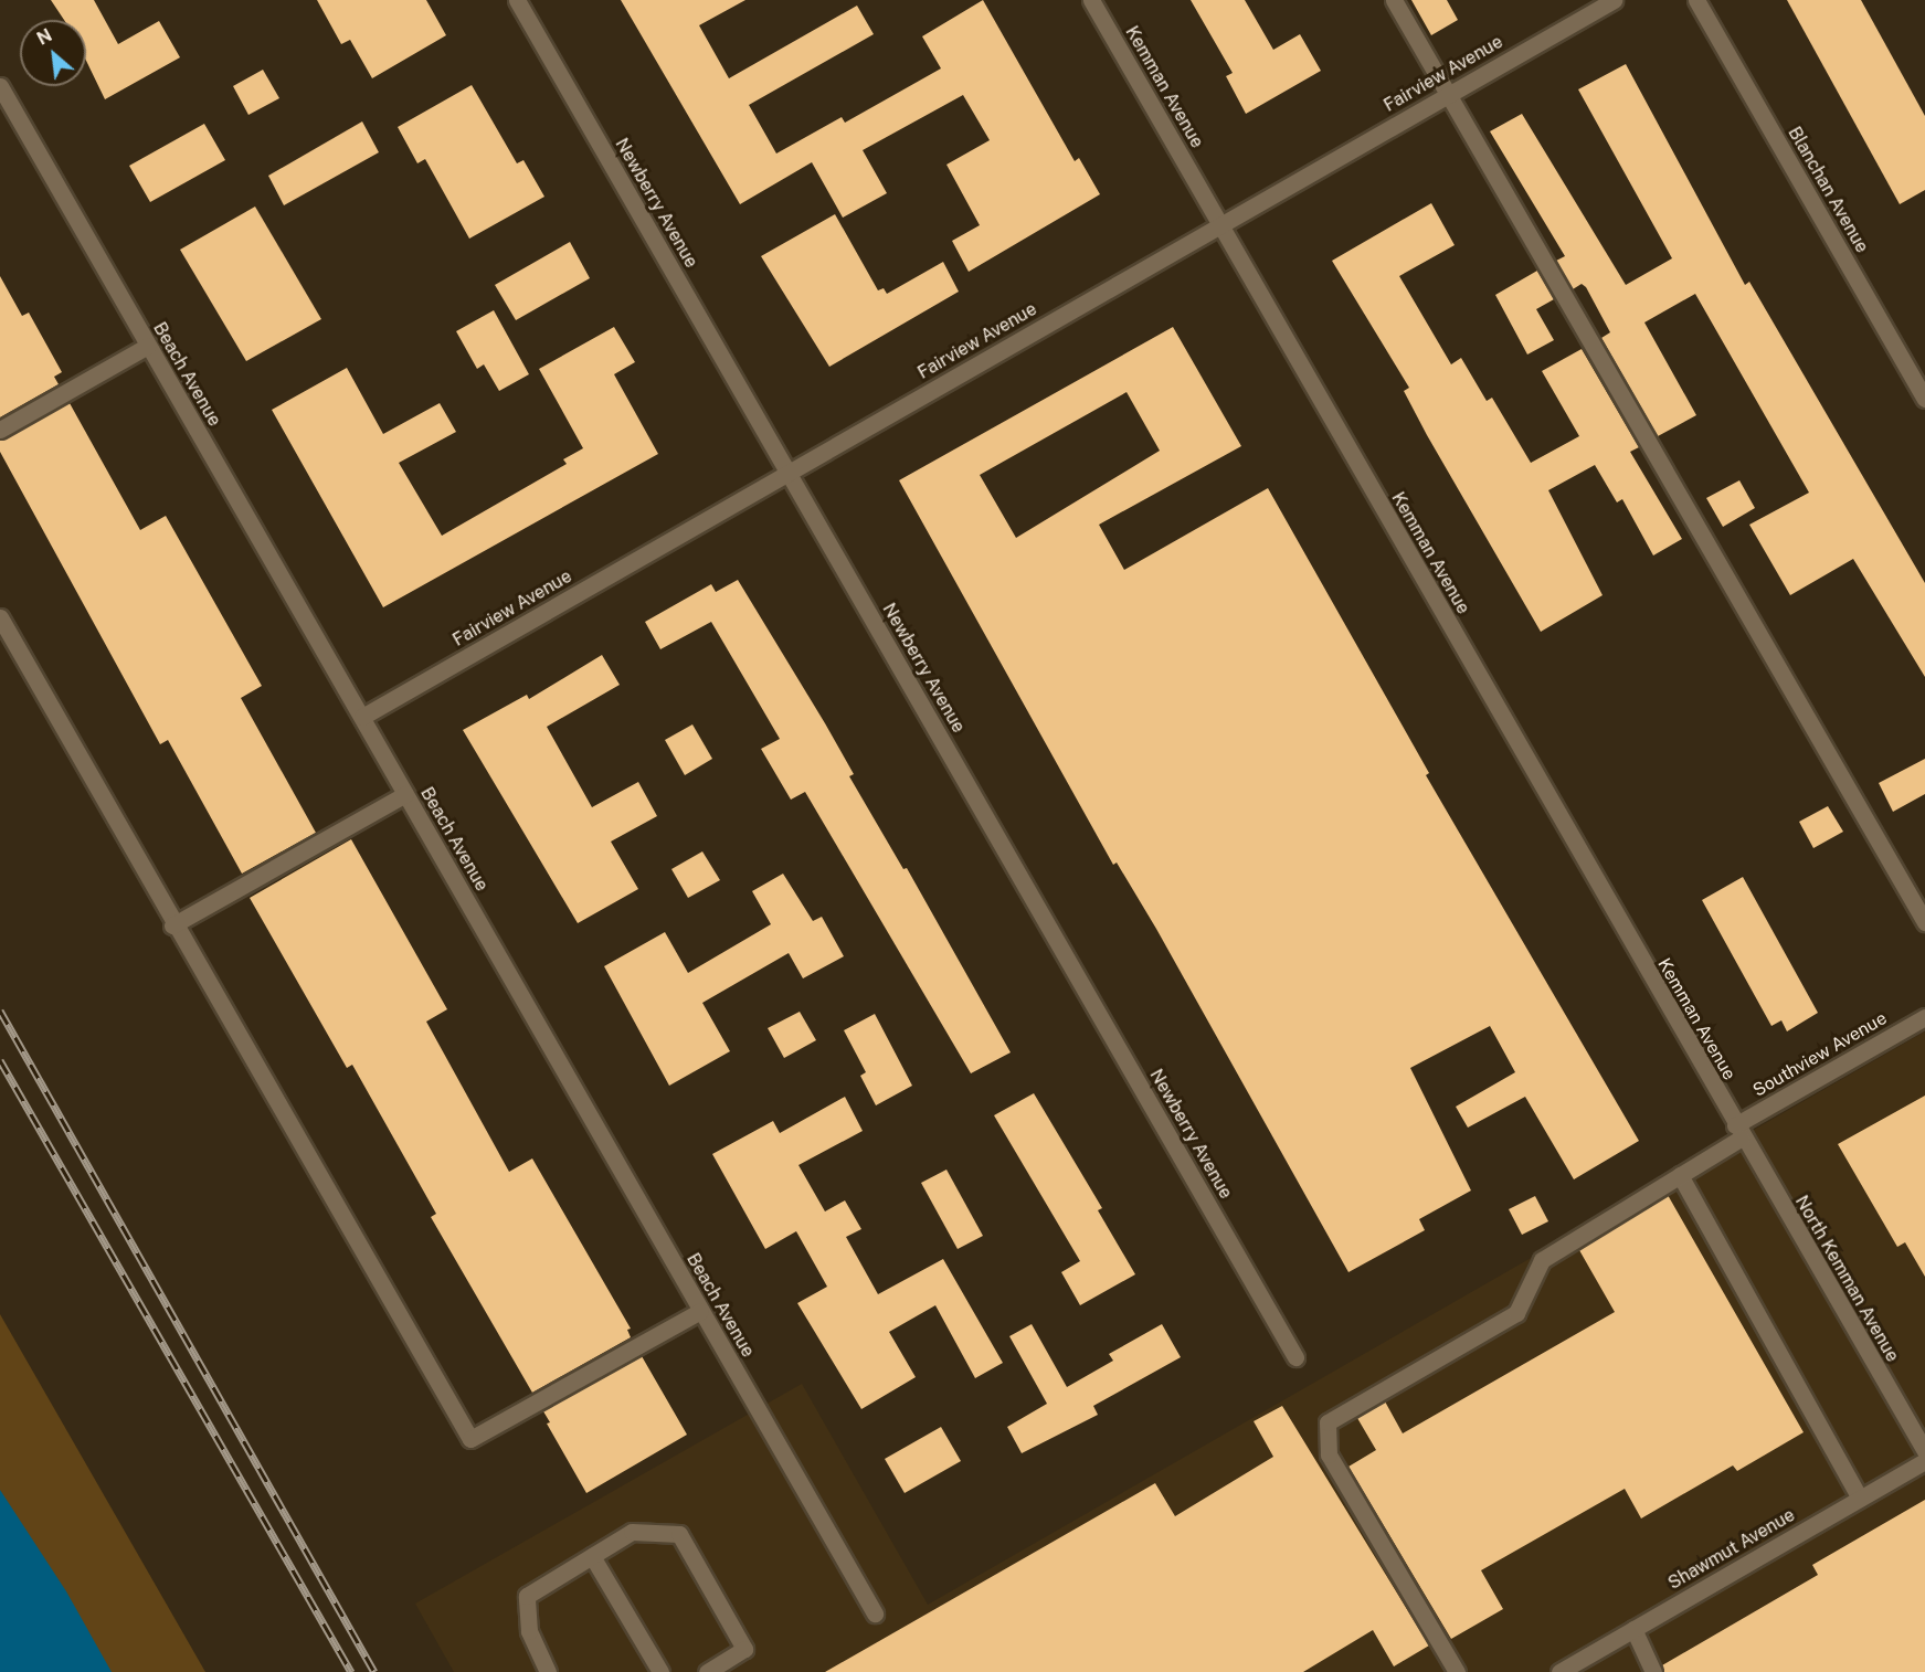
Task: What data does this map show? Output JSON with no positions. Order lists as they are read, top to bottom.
{
  "streets": {
    "street": [
      "Fairview Avenue",
      "Kemman Avenue",
      "Blanchan Avenue",
      "Newberry Avenue",
      "Beach Avenue",
      "Southview Avenue",
      "North Kemman Avenue",
      "Shawmut Avenue"
    ]
  },
  "crossings": [
    ["Fairview Avenue", "Kemman Avenue"],
    ["Fairview Avenue", "Newberry Avenue"],
    ["Fairview Avenue", "Beach Avenue"],
    ["Kemman Avenue", "Southview Avenue"],
    ["Kemman Avenue", "North Kemman Avenue"],
    ["Southview Avenue", "North Kemman Avenue"]
  ],
  "north": "top left"
}
